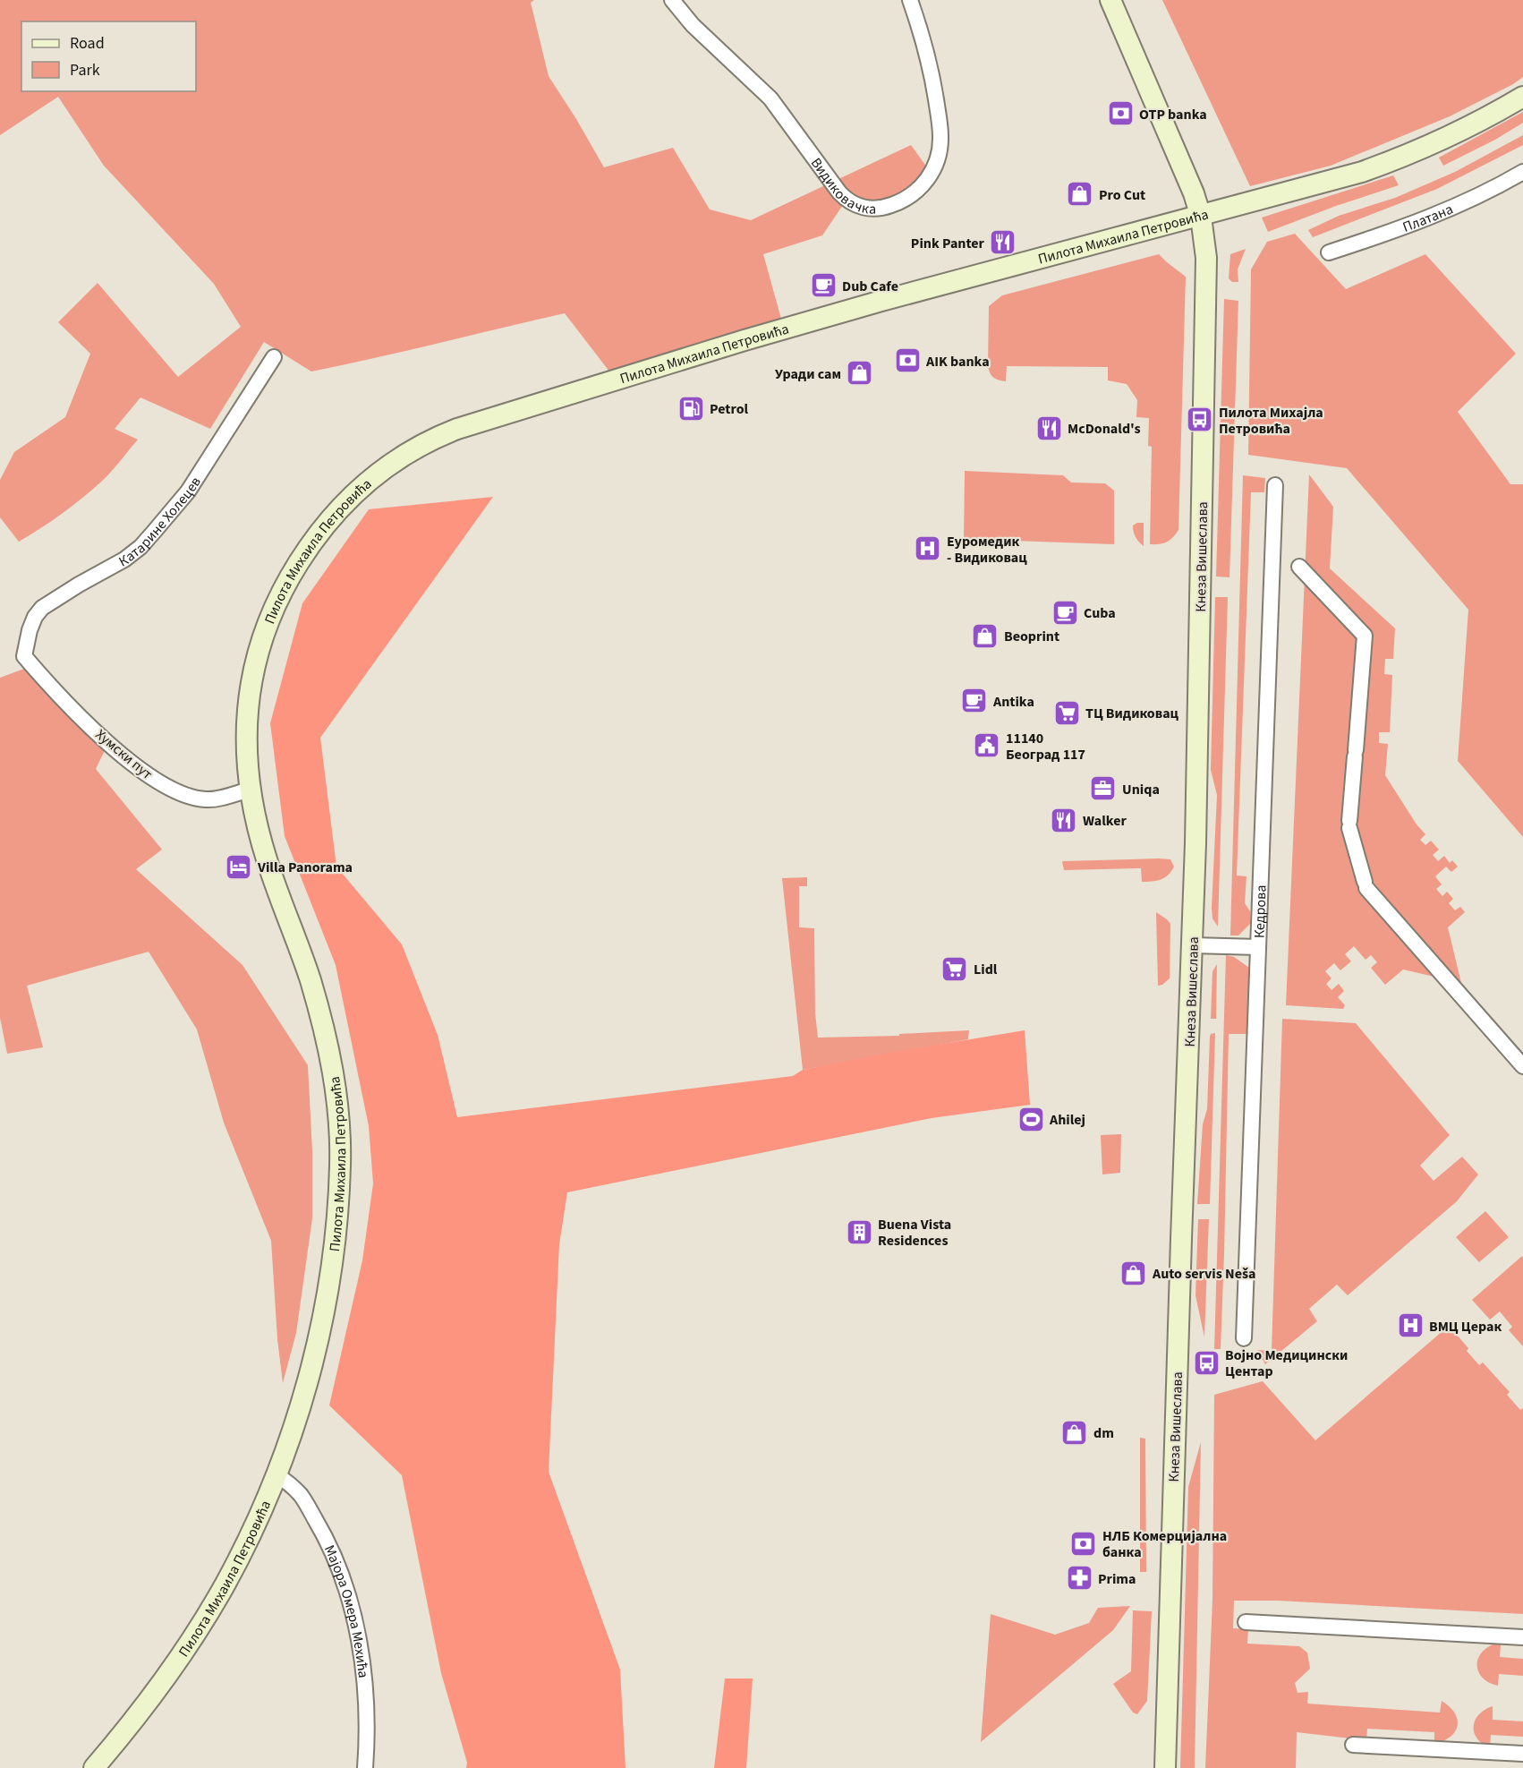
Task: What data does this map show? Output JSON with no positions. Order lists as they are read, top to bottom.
{
  "streets": {
    "main road": ["Пилота Михаила Петровића", "Кнеза Вишеслава"],
    "street": [
      "Видиковачка",
      "Платана",
      "Катарине Холецев",
      "Хумски пут",
      "Кедрова",
      "Мајора Омера Мехића"
    ]
  },
  "crossings": [
    ["Пилота Михаила Петровића", "Кнеза Вишеслава"],
    ["Пилота Михаила Петровића", "Хумски пут"],
    ["Пилота Михаила Петровића", "Мајора Омера Мехића"],
    ["Катарине Холецев", "Хумски пут"]
  ],
  "places": {
    "bank": ["OTP banka", "AIK banka", "НЛБ Комерцијална банка"],
    "shop": [
      "Pro Cut",
      "Уради сам",
      "Beoprint",
      "Auto servis Neša",
      "dm"
    ],
    "restaurant": ["Pink Panter", "McDonald's", "Walker"],
    "cafe": ["Dub Cafe", "Cuba", "Antika"],
    "fuel station": ["Petrol"],
    "bus stop": ["Пилота Михајла Петровића", "Војно Медицински Центар"],
    "hospital": ["Еуромедик - Видиковац", "ВМЦ Церак"],
    "supermarket": ["ТЦ Видиковац", "Lidl"],
    "public building": ["11140 Београд 117"],
    "office": ["Uniqa"],
    "hotel": ["Villa Panorama"],
    "sports": ["Ahilej"],
    "building": ["Buena Vista Residences"],
    "pharmacy": ["Prima"]
  },
  "legend": ["Road", "Park"]
}
